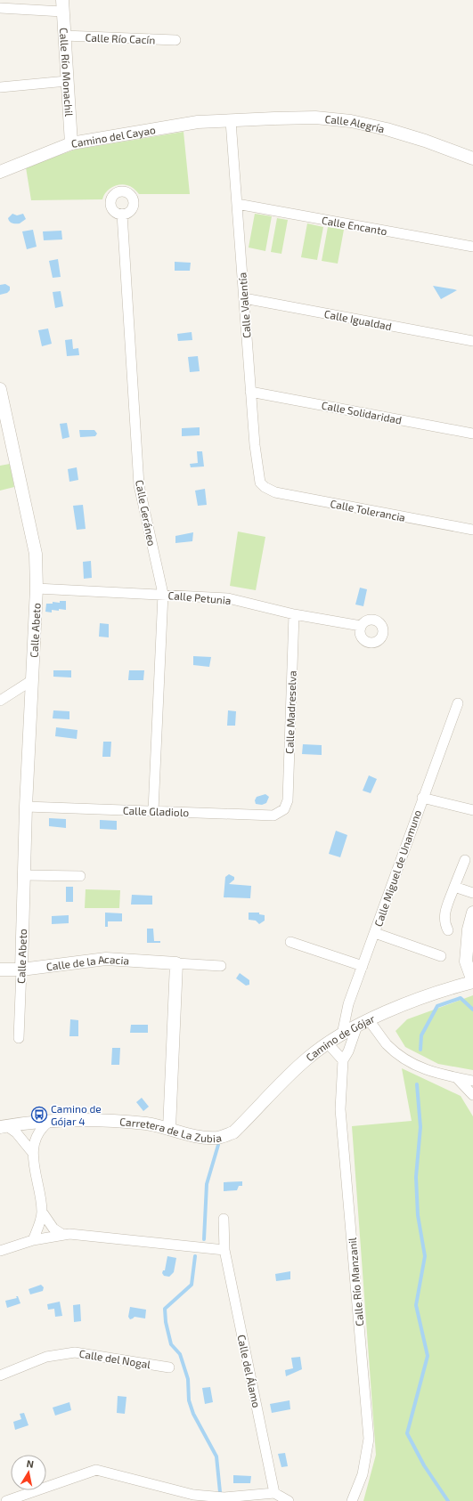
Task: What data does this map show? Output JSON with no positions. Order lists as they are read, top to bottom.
{
  "streets": {
    "street": [
      "Calle Río Cacín",
      "Calle Río Monachil",
      "Calle Alegría",
      "Camino del Cayao",
      "Calle Encanto",
      "Calle Valentía",
      "Calle Igualdad",
      "Calle Solidaridad",
      "Calle Tolerancia",
      "Calle Geráneo",
      "Calle Petunia",
      "Calle Abeto",
      "Calle Madreselva",
      "Calle Gladiolo",
      "Calle Miguel de Unamuno",
      "Calle de la Acacia",
      "Camino de Gójar",
      "Carretera de La Zubia",
      "Calle Río Manzanil",
      "Calle del Nogal",
      "Calle del Álamo"
    ]
  },
  "crossings": [
    ["Calle Río Cacín", "Calle Río Monachil"],
    ["Calle Río Monachil", "Camino del Cayao"],
    ["Calle Alegría", "Camino del Cayao"],
    ["Calle Alegría", "Calle Valentía"],
    ["Camino del Cayao", "Calle Valentía"],
    ["Calle Encanto", "Calle Valentía"],
    ["Calle Valentía", "Calle Igualdad"],
    ["Calle Valentía", "Calle Solidaridad"],
    ["Calle Valentía", "Calle Tolerancia"],
    ["Calle Geráneo", "Calle Petunia"],
    ["Calle Geráneo", "Calle Gladiolo"],
    ["Calle Petunia", "Calle Abeto"],
    ["Calle Petunia", "Calle Madreselva"],
    ["Calle Abeto", "Calle Gladiolo"],
    ["Calle Abeto", "Calle de la Acacia"],
    ["Calle Madreselva", "Calle Gladiolo"],
    ["Calle Miguel de Unamuno", "Camino de Gójar"],
    ["Camino de Gójar", "Carretera de La Zubia"],
    ["Camino de Gójar", "Calle Río Manzanil"]
  ],
  "places": {
    "bus stop": ["Camino de Gójar 4"]
  },
  "north": "top"
}
